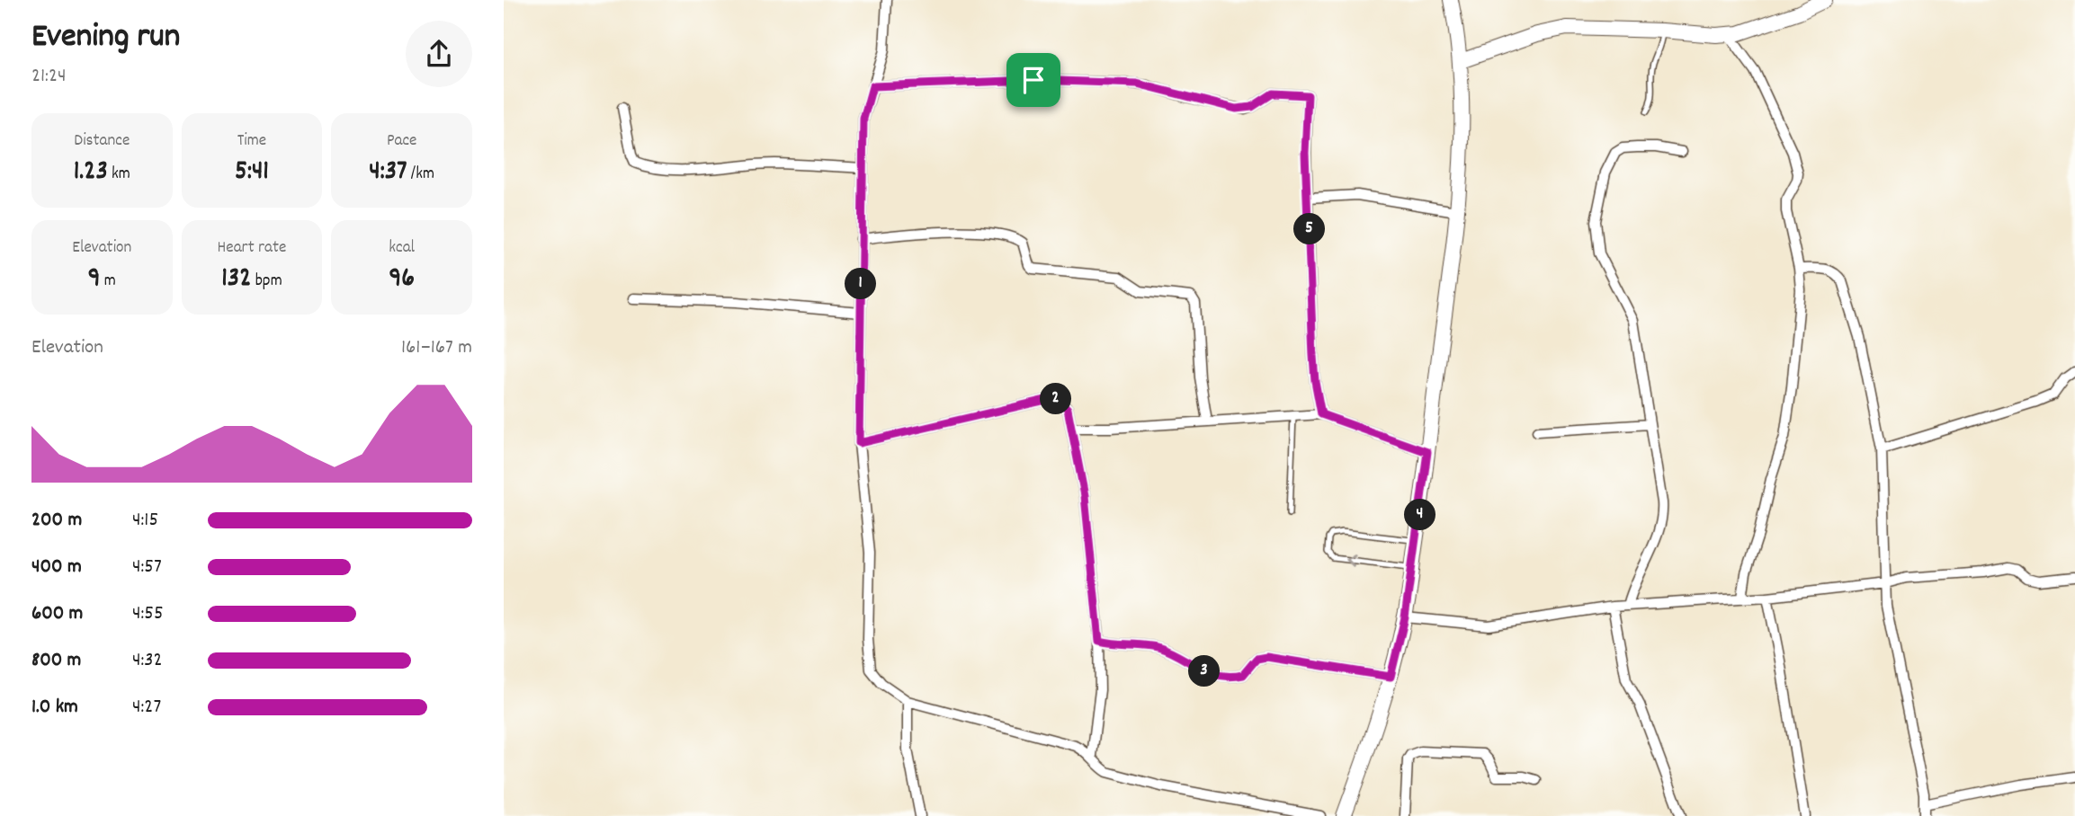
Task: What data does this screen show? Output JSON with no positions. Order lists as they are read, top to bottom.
{
  "page": {
    "heading": ["Evening run", "21:24"],
    "stats": [
      ["Distance", "1.23 km"],
      ["Time", "5:41"],
      ["Pace", "4:37 /km"],
      ["Elevation", "9 m"],
      ["Heart rate", "132 bpm"],
      ["kcal", "96"]
    ],
    "pins": [
      "5",
      "1",
      "2",
      "4",
      "3"
    ],
    "chart": ["Elevation", "161–167 m"],
    "list": [
      {
        "name": "200 m",
        "note": "4:15"
      },
      {
        "name": "400 m",
        "note": "4:57"
      },
      {
        "name": "600 m",
        "note": "4:55"
      },
      {
        "name": "800 m",
        "note": "4:32"
      },
      {
        "name": "1.0 km",
        "note": "4:27"
      }
    ]
  }
}
